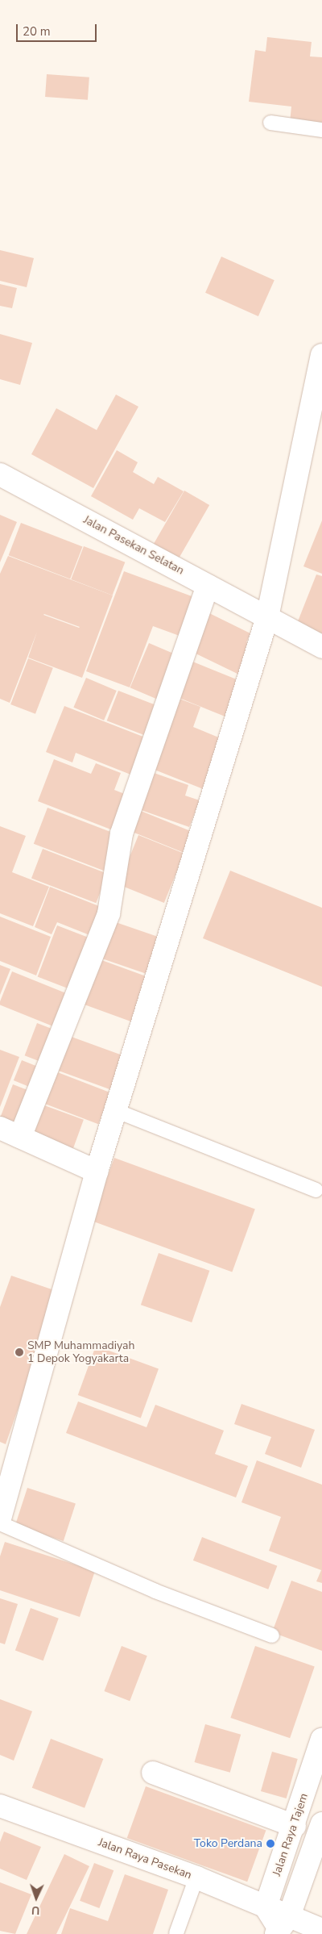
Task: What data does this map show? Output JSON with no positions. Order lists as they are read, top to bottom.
{
  "streets": {
    "street": ["Jalan Pasekan Selatan", "Jalan Raya Tajem", "Jalan Raya Pasekan"]
  },
  "crossings": [
    ["Jalan Raya Tajem", "Jalan Raya Pasekan"]
  ],
  "places": ["SMP Muhammadiyah 1 Depok Yogyakarta", "Toko Perdana"],
  "scale_bar": "20 m",
  "north": "bottom"
}
